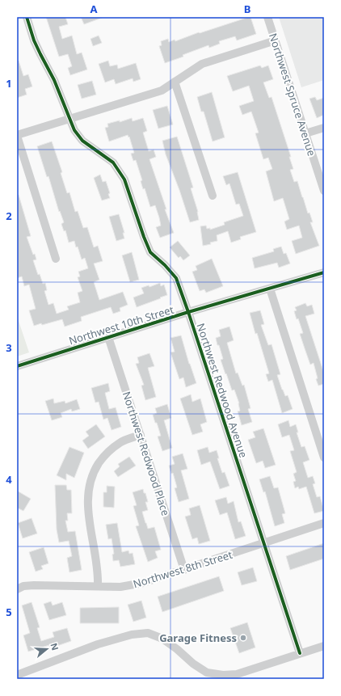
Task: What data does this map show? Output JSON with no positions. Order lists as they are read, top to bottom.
{
  "streets": {
    "street": [
      "Northwest Spruce Avenue",
      "Northwest 10th Street",
      "Northwest Redwood Avenue",
      "Northwest Redwood Place",
      "Northwest 8th Street"
    ]
  },
  "crossings": [
    ["Northwest 10th Street", "Northwest Redwood Avenue"],
    ["Northwest 10th Street", "Northwest Redwood Place"],
    ["Northwest Redwood Avenue", "Northwest 8th Street"],
    ["Northwest Redwood Place", "Northwest 8th Street"]
  ],
  "places": ["Garage Fitness"],
  "north": "right",
  "grid": {
    "columns": ["A", "B"],
    "rows": [
      "1",
      "2",
      "3",
      "4",
      "5"
    ]
  }
}
